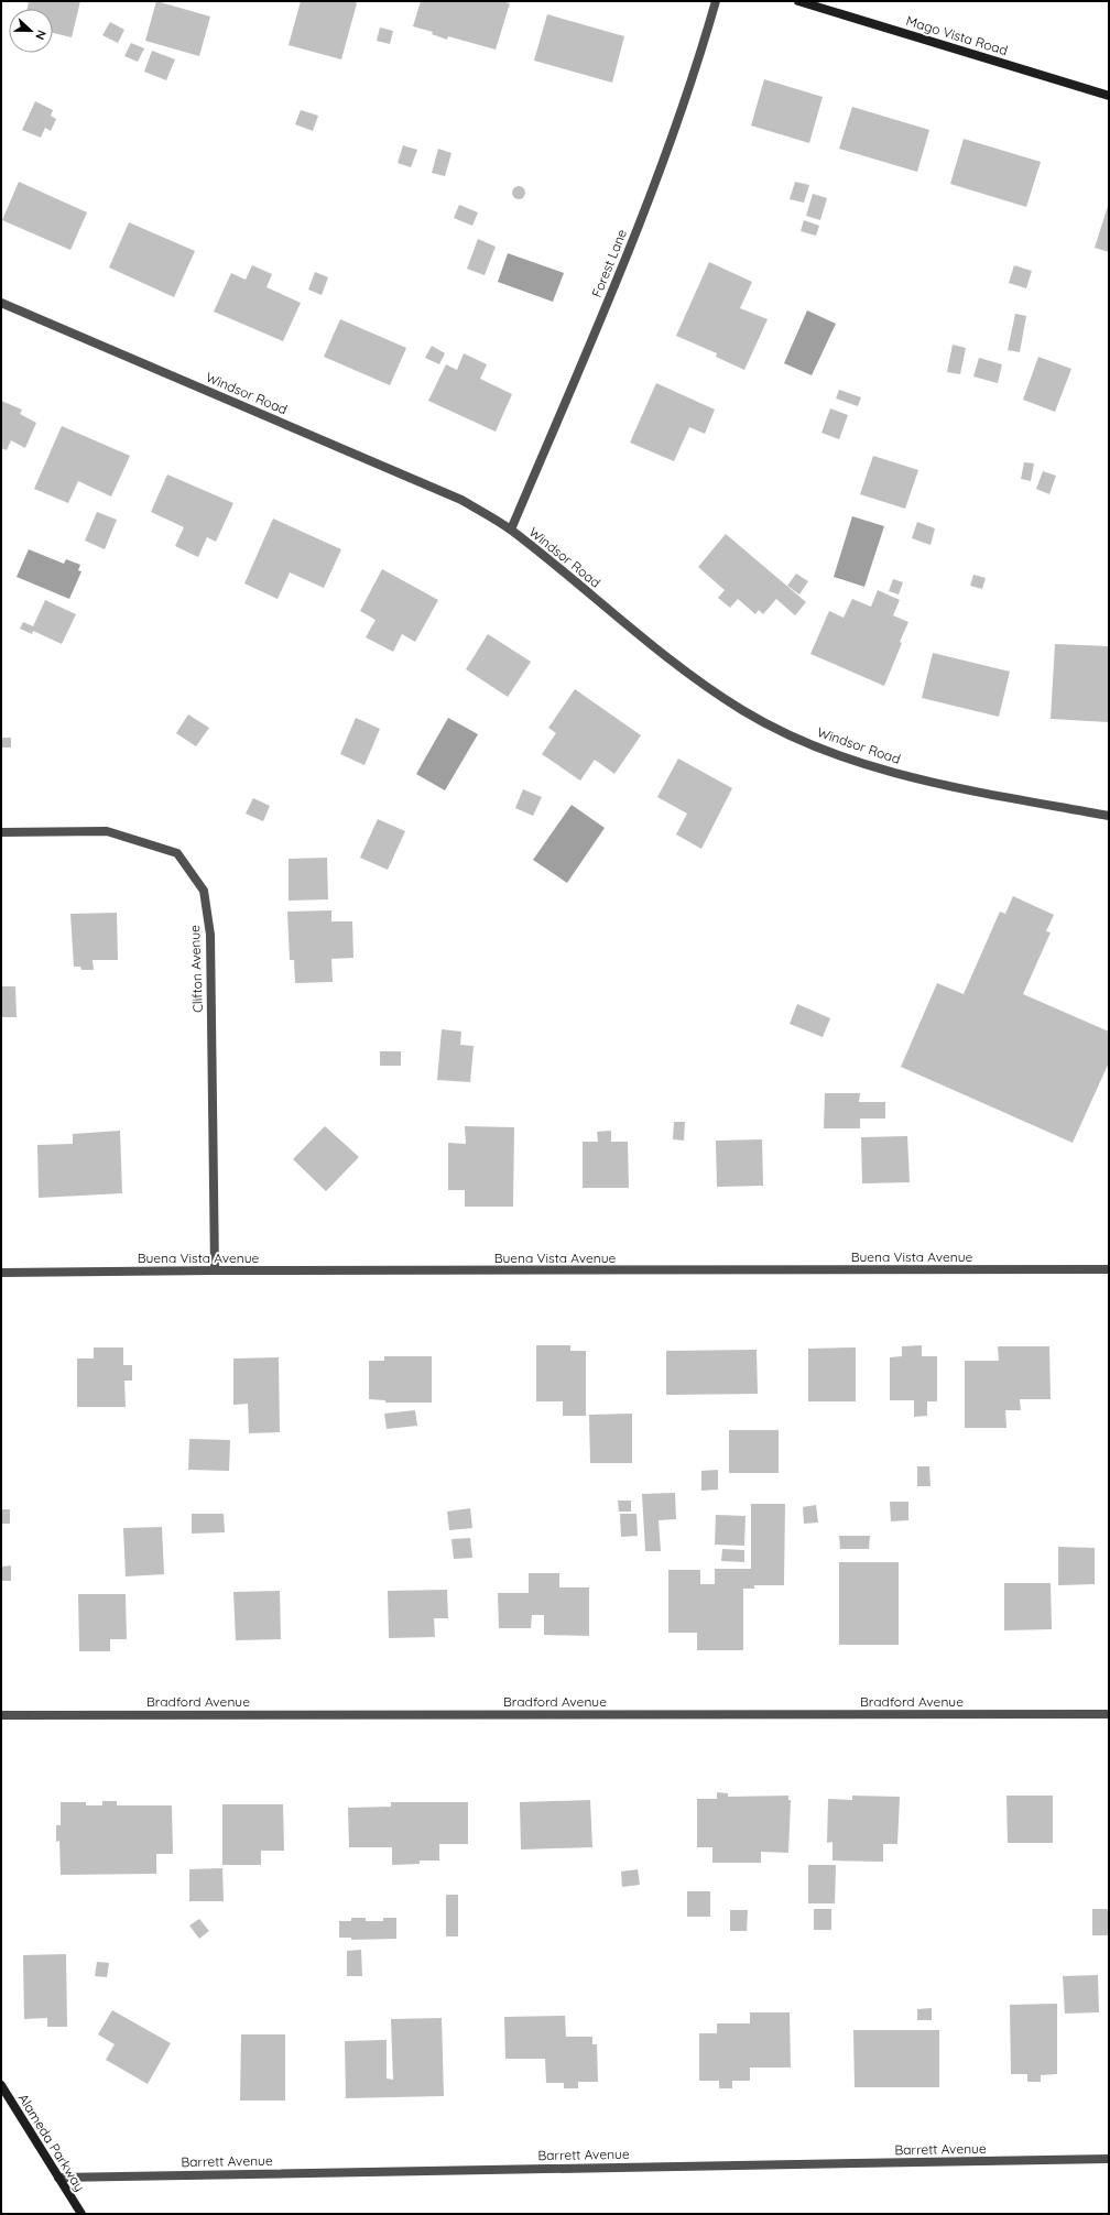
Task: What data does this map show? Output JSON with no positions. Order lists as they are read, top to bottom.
{
  "streets": {
    "street": [
      "Mago Vista Road",
      "Forest Lane",
      "Windsor Road",
      "Clifton Avenue",
      "Buena Vista Avenue",
      "Bradford Avenue",
      "Alameda Parkway",
      "Barrett Avenue"
    ]
  },
  "crossings": [
    ["Forest Lane", "Windsor Road"],
    ["Clifton Avenue", "Buena Vista Avenue"],
    ["Alameda Parkway", "Barrett Avenue"]
  ],
  "north": "right"
}
